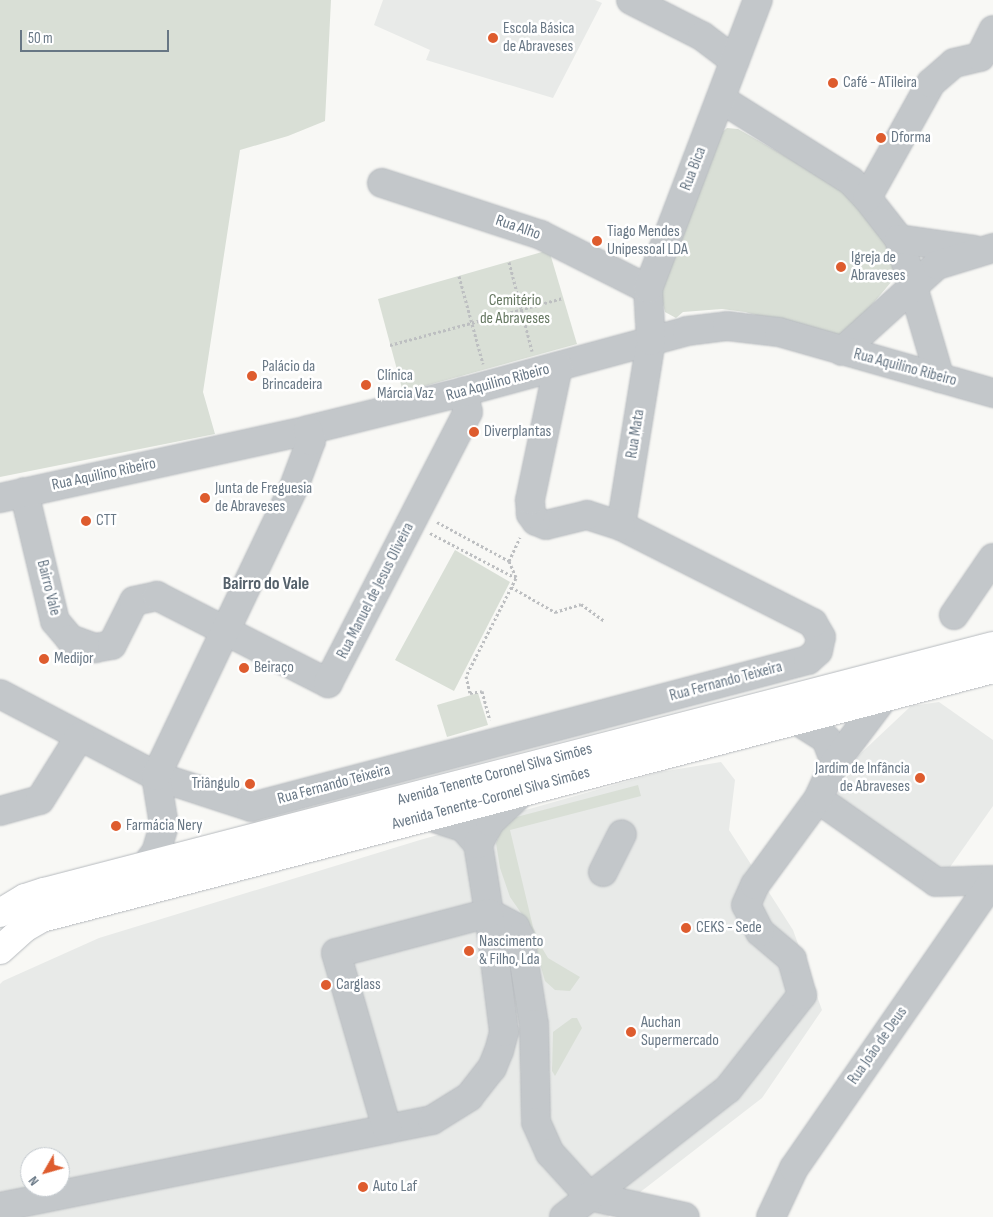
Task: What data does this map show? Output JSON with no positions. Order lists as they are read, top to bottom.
{
  "streets": {
    "main road": ["Avenida Tenente Coronel Silva Simões", "Avenida Tenente-Coronel Silva Simões"],
    "street": [
      "Rua Bica",
      "Rua Alho",
      "Rua Aquilino Ribeiro",
      "Rua Mata",
      "Bairro Vale",
      "Rua Manuel de Jesus Oliveira",
      "Rua Fernando Teixeira",
      "Rua João de Deus"
    ]
  },
  "crossings": [
    ["Rua Bica", "Rua Alho"],
    ["Rua Bica", "Rua Aquilino Ribeiro"],
    ["Rua Bica", "Rua Mata"],
    ["Rua Aquilino Ribeiro", "Rua Mata"],
    ["Rua Aquilino Ribeiro", "Bairro Vale"],
    ["Rua Aquilino Ribeiro", "Rua Manuel de Jesus Oliveira"],
    ["Rua Mata", "Rua Fernando Teixeira"],
    ["Bairro Vale", "Rua Manuel de Jesus Oliveira"]
  ],
  "districts": ["Bairro do Vale"],
  "parks": ["Cemitério de Abraveses"],
  "places": [
    "Escola Básica de Abraveses",
    "Café - ATileira",
    "Dforma",
    "Tiago Mendes Unipessoal LDA",
    "Igreja de Abraveses",
    "Palácio da Brincadeira",
    "Clínica Márcia Vaz",
    "Diverplantas",
    "Junta de Freguesia de Abraveses",
    "CTT",
    "Medijor",
    "Beiraço",
    "Jardim de Infância de Abraveses",
    "Triângulo",
    "Farmácia Nery",
    "CEKS - Sede",
    "Nascimento & Filho, Lda",
    "Carglass",
    "Auchan Supermercado",
    "Auto Laf"
  ],
  "scale_bar": "50 m",
  "north": "bottom left"
}
